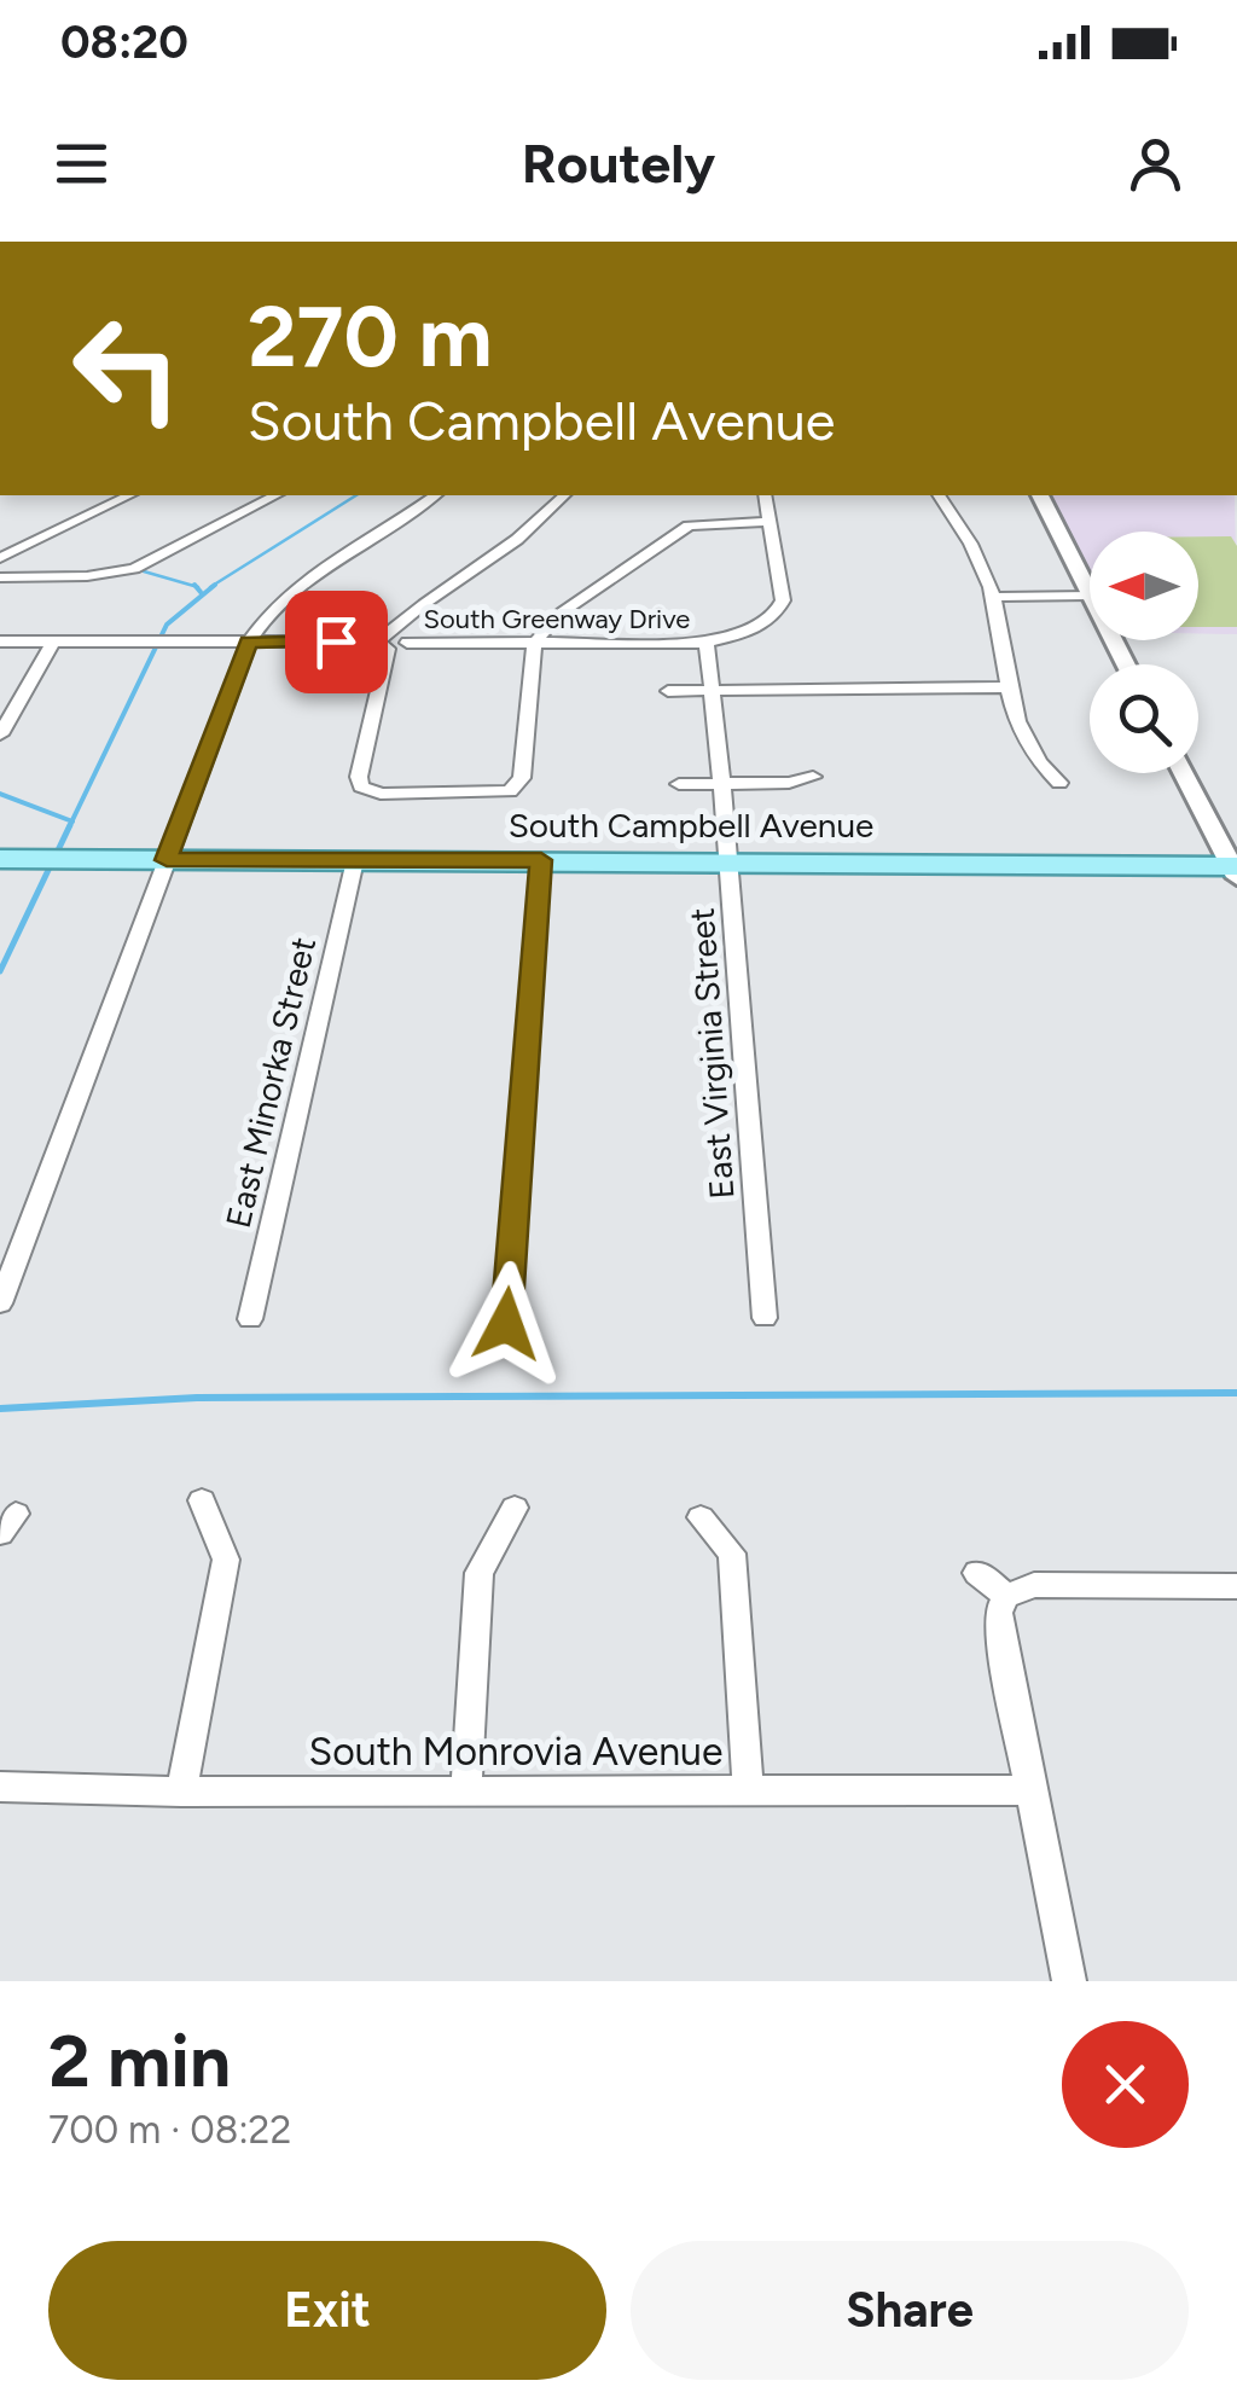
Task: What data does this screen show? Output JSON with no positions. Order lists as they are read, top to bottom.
{
  "streets": {
    "main road": ["South Campbell Avenue"],
    "street": [
      "South Greenway Drive",
      "East Virginia Street",
      "East Minorka Street",
      "South Monrovia Avenue"
    ]
  },
  "crossings": [
    ["South Greenway Drive", "East Virginia Street"],
    ["South Campbell Avenue", "East Virginia Street"],
    ["South Campbell Avenue", "East Minorka Street"]
  ],
  "north": "left",
  "page": {
    "status": "08:20",
    "header": "Routely",
    "turn": ["270 m", "South Campbell Avenue"],
    "heading": ["2 min", "700 m · 08:22"],
    "buttons": ["Exit", "Share"]
  }
}
